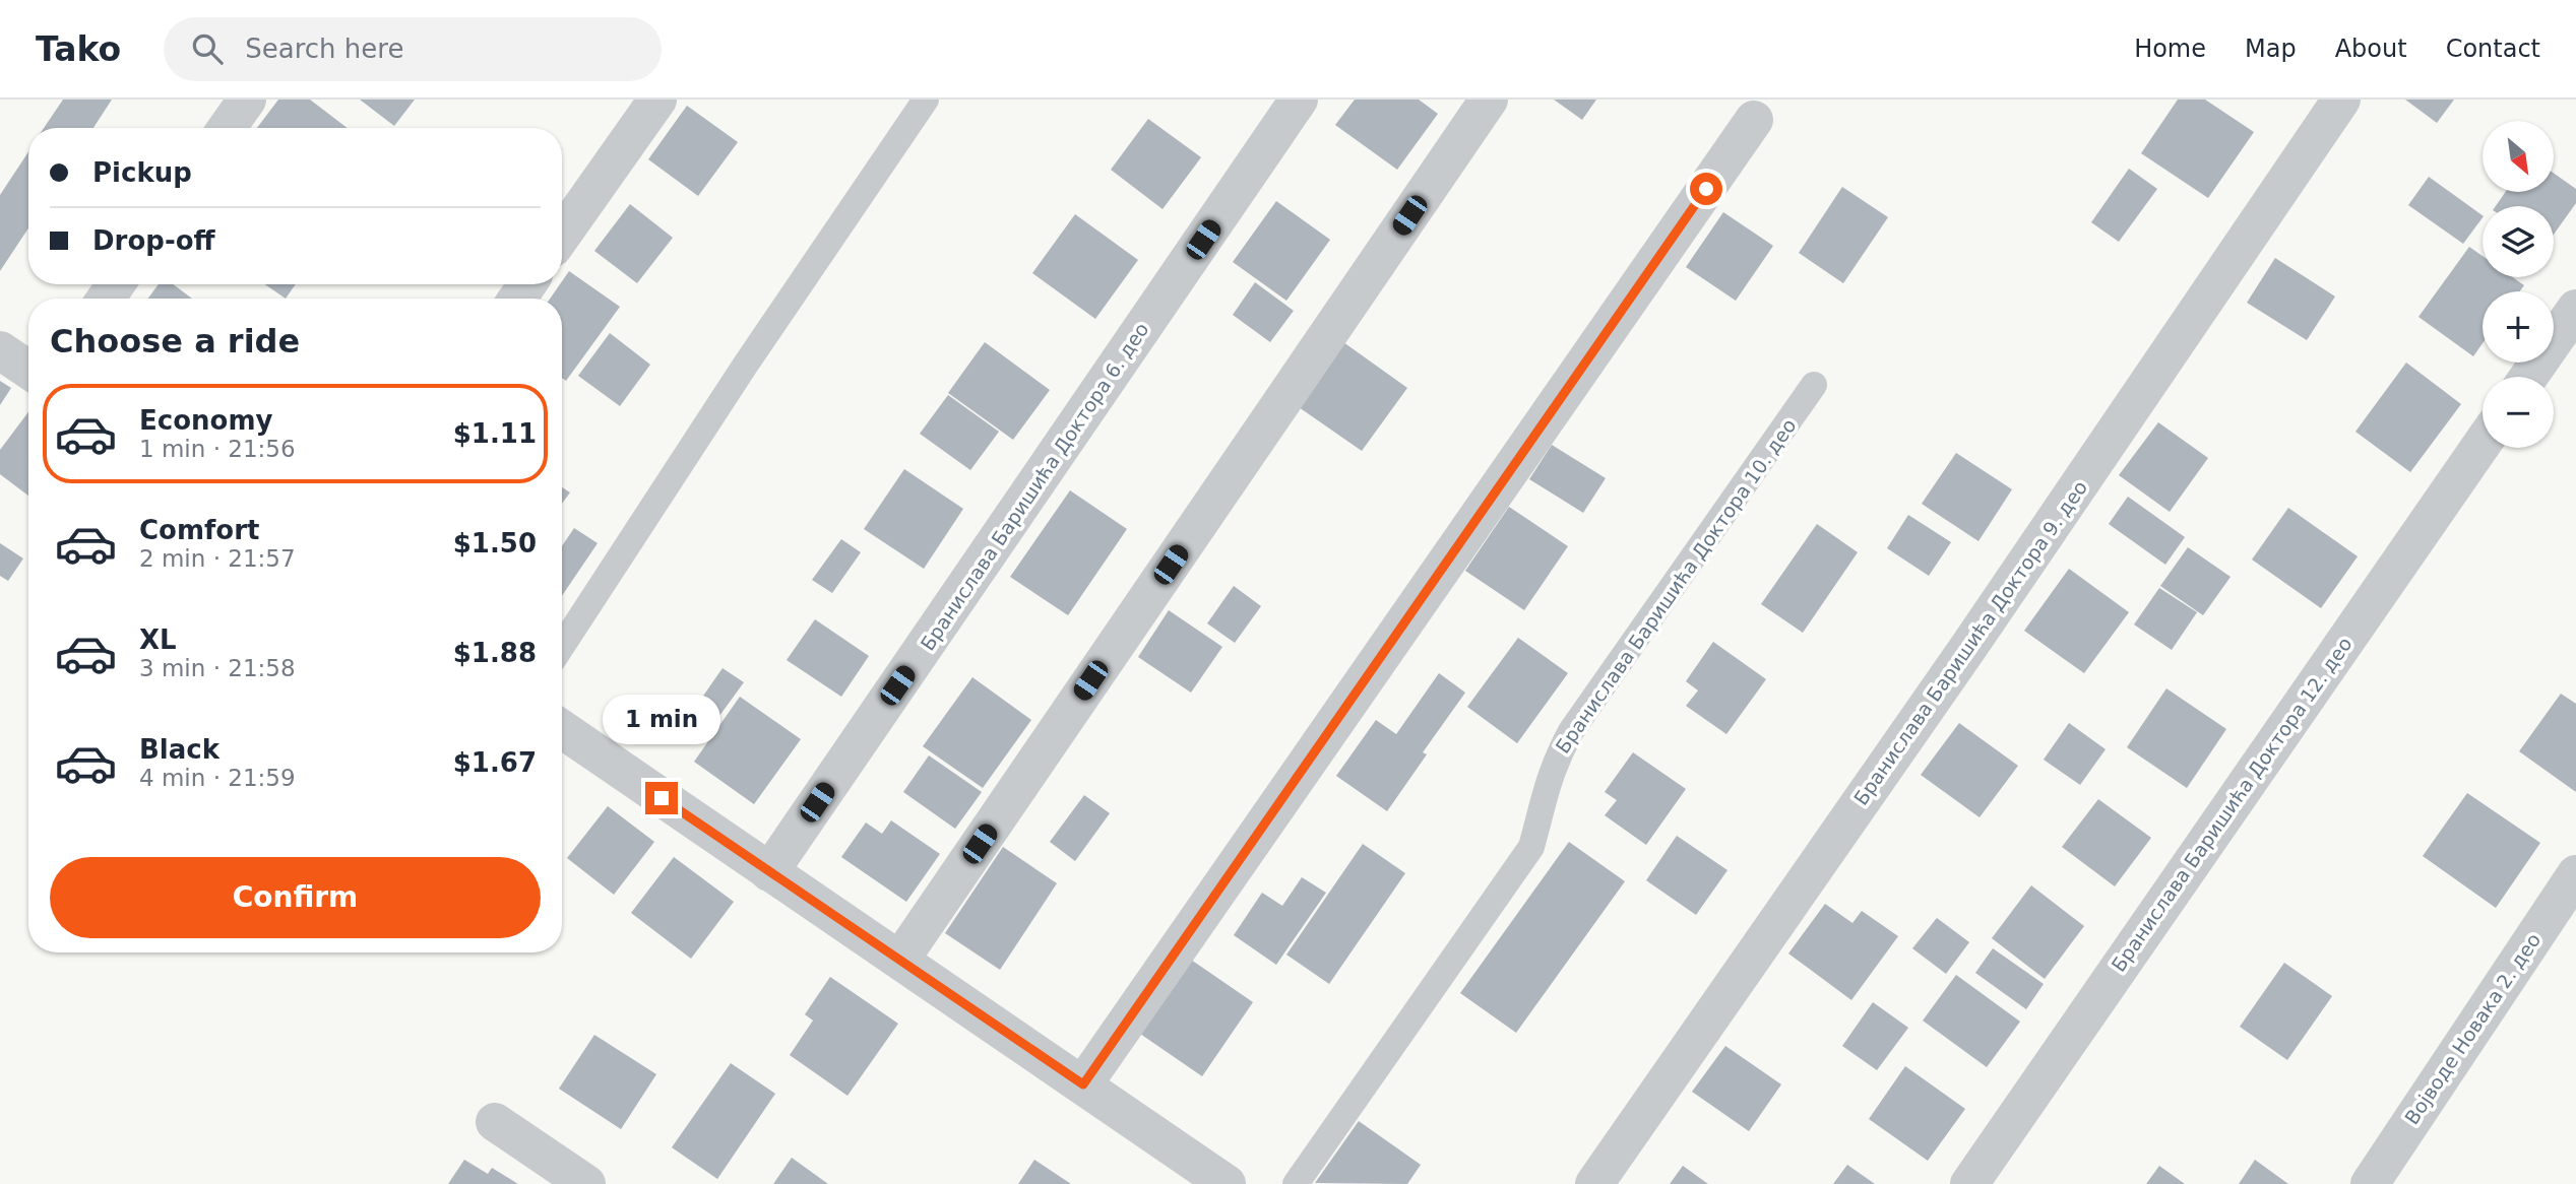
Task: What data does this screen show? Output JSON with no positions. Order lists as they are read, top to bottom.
{
  "streets": {
    "street": [
      "Бранислава Баришића Доктора 6. део",
      "Бранислава Баришића Доктора 9. део",
      "Бранислава Баришића Доктора 12. део",
      "Војводе Новака 2. део"
    ],
    "lane": ["Бранислава Баришића Доктора 10. део"]
  },
  "north": "bottom right",
  "page": {
    "header": "Tako",
    "search": "Search here",
    "nav": [
      "Home",
      "Map",
      "About",
      "Contact"
    ],
    "map_buttons": ["+", "−"],
    "banner": ["Pickup", "Drop-off"],
    "heading": "Choose a ride",
    "list": [
      {
        "name": "Economy",
        "note": "1 min · 21:56",
        "value": "$1.11"
      },
      {
        "name": "Comfort",
        "note": "2 min · 21:57",
        "value": "$1.50"
      },
      {
        "name": "XL",
        "note": "3 min · 21:58",
        "value": "$1.88"
      },
      {
        "name": "Black",
        "note": "4 min · 21:59",
        "value": "$1.67"
      }
    ],
    "bubble": "1 min",
    "buttons": "Confirm"
  }
}
